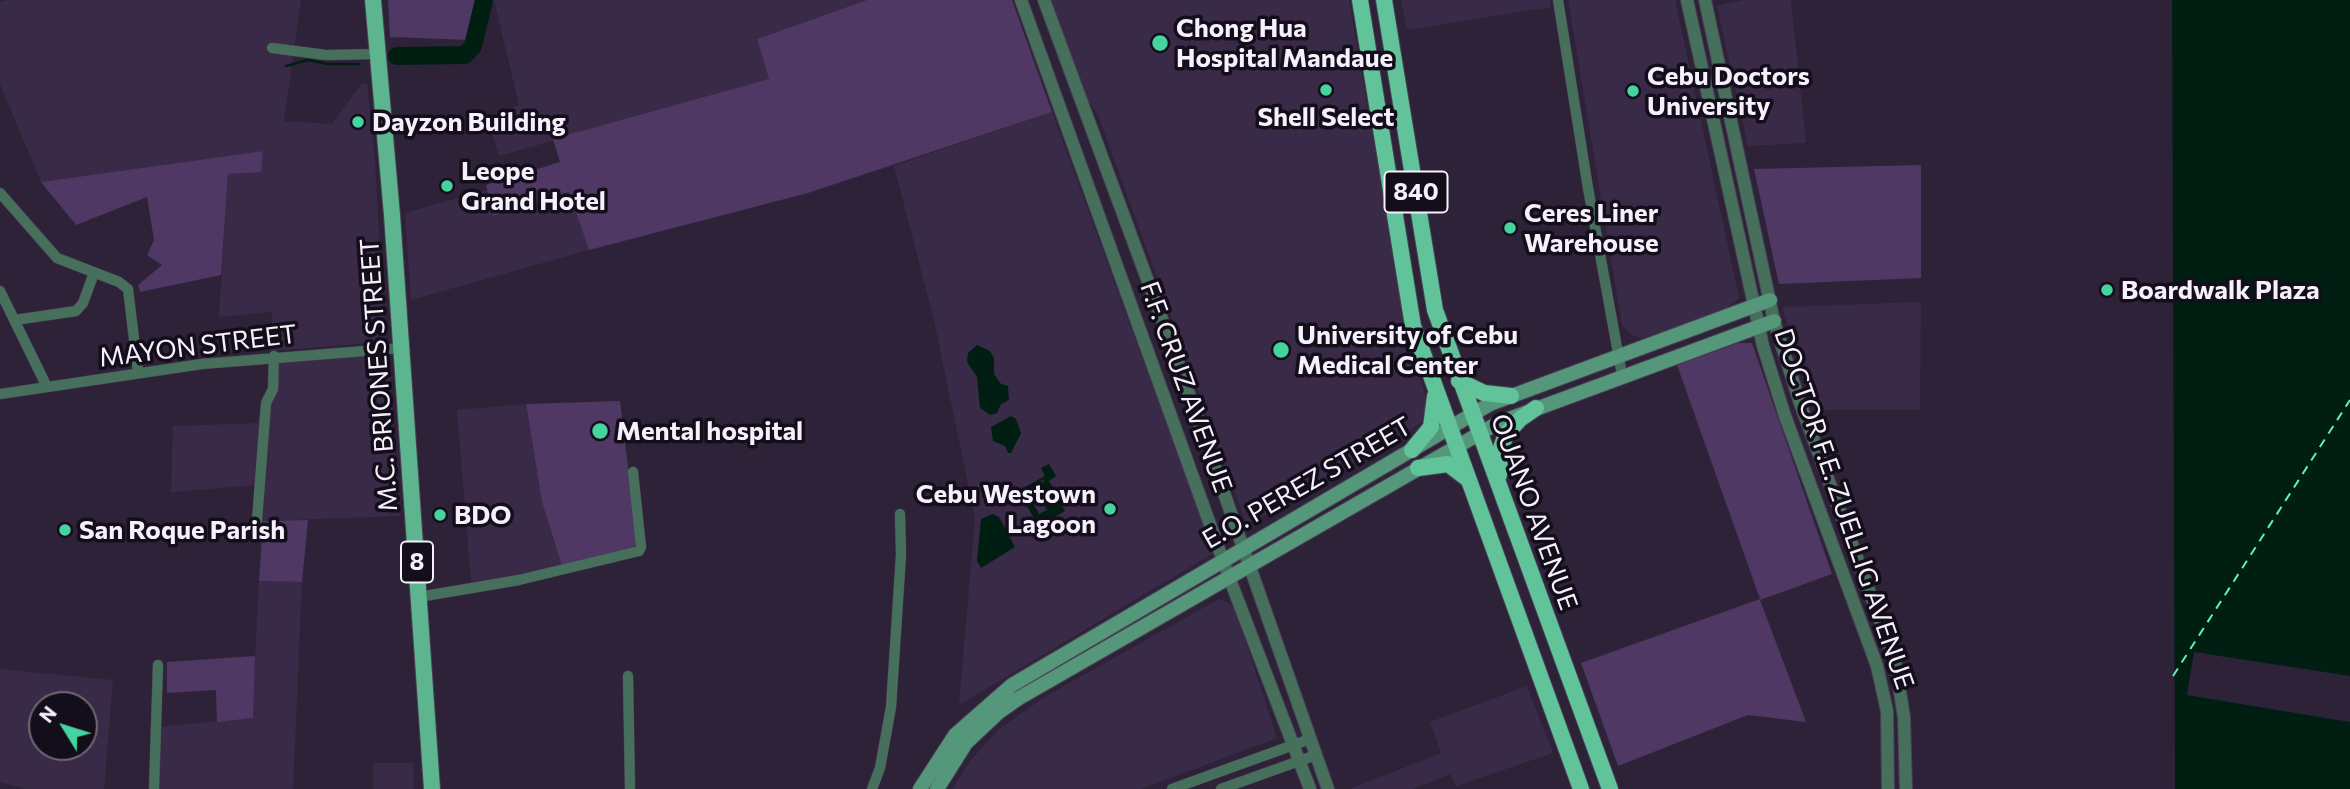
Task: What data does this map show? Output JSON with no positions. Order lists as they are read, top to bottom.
{
  "streets": {
    "highway": ["840", "OUANO AVENUE"],
    "main road": ["M.C. BRIONES STREET", "E.O. PEREZ STREET", "8"],
    "street": ["MAYON STREET", "F.F. CRUZ AVENUE", "DOCTOR F.E. ZUELLIG AVENUE"]
  },
  "crossings": [
    ["MAYON STREET", "M.C. BRIONES STREET"],
    ["F.F. CRUZ AVENUE", "E.O. PEREZ STREET"],
    ["E.O. PEREZ STREET", "DOCTOR F.E. ZUELLIG AVENUE"],
    ["E.O. PEREZ STREET", "OUANO AVENUE"]
  ],
  "places": [
    "Chong Hua Hospital Mandaue",
    "Shell Select",
    "Cebu Doctors University",
    "Dayzon Building",
    "Leope Grand Hotel",
    "Ceres Liner Warehouse",
    "Boardwalk Plaza",
    "University of Cebu Medical Center",
    "Mental hospital",
    "Cebu Westown Lagoon",
    "BDO",
    "San Roque Parish"
  ],
  "north": "top left"
}
